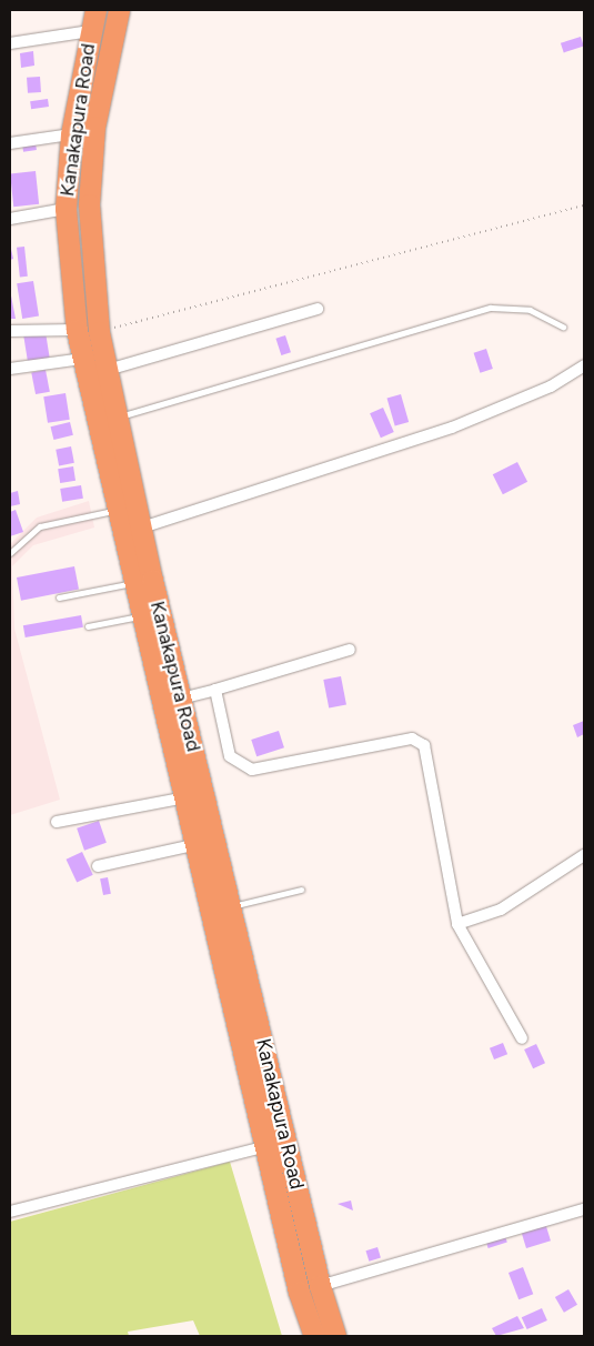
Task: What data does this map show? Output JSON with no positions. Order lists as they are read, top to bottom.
{
  "streets": {
    "highway": ["Kanakapura Road"]
  }
}
